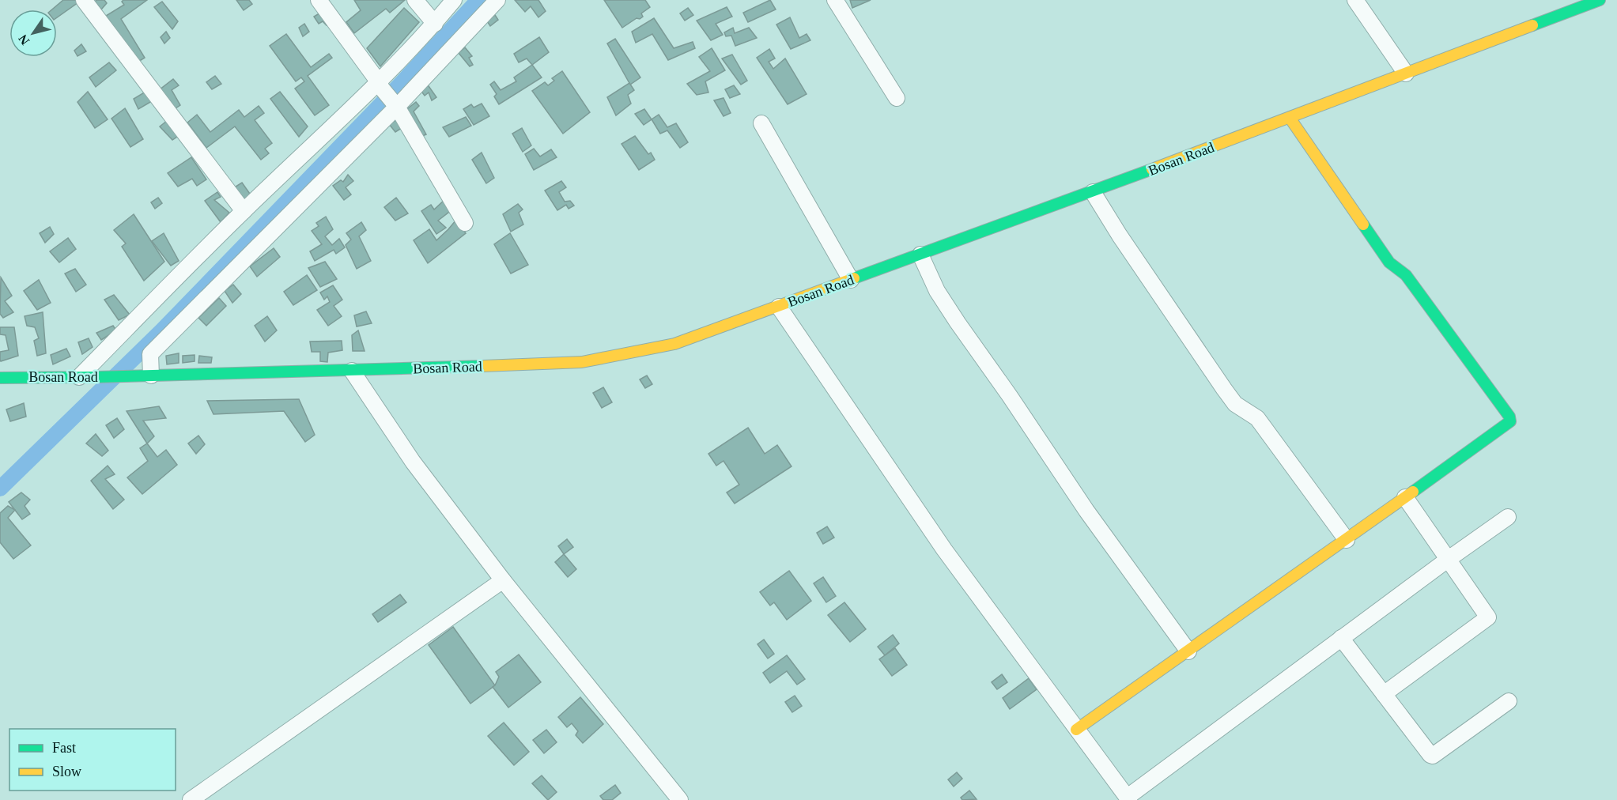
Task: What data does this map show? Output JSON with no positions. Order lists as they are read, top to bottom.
{
  "streets": {
    "main road": ["Bosan Road"]
  },
  "legend": ["Fast", "Slow"],
  "north": "bottom left"
}
